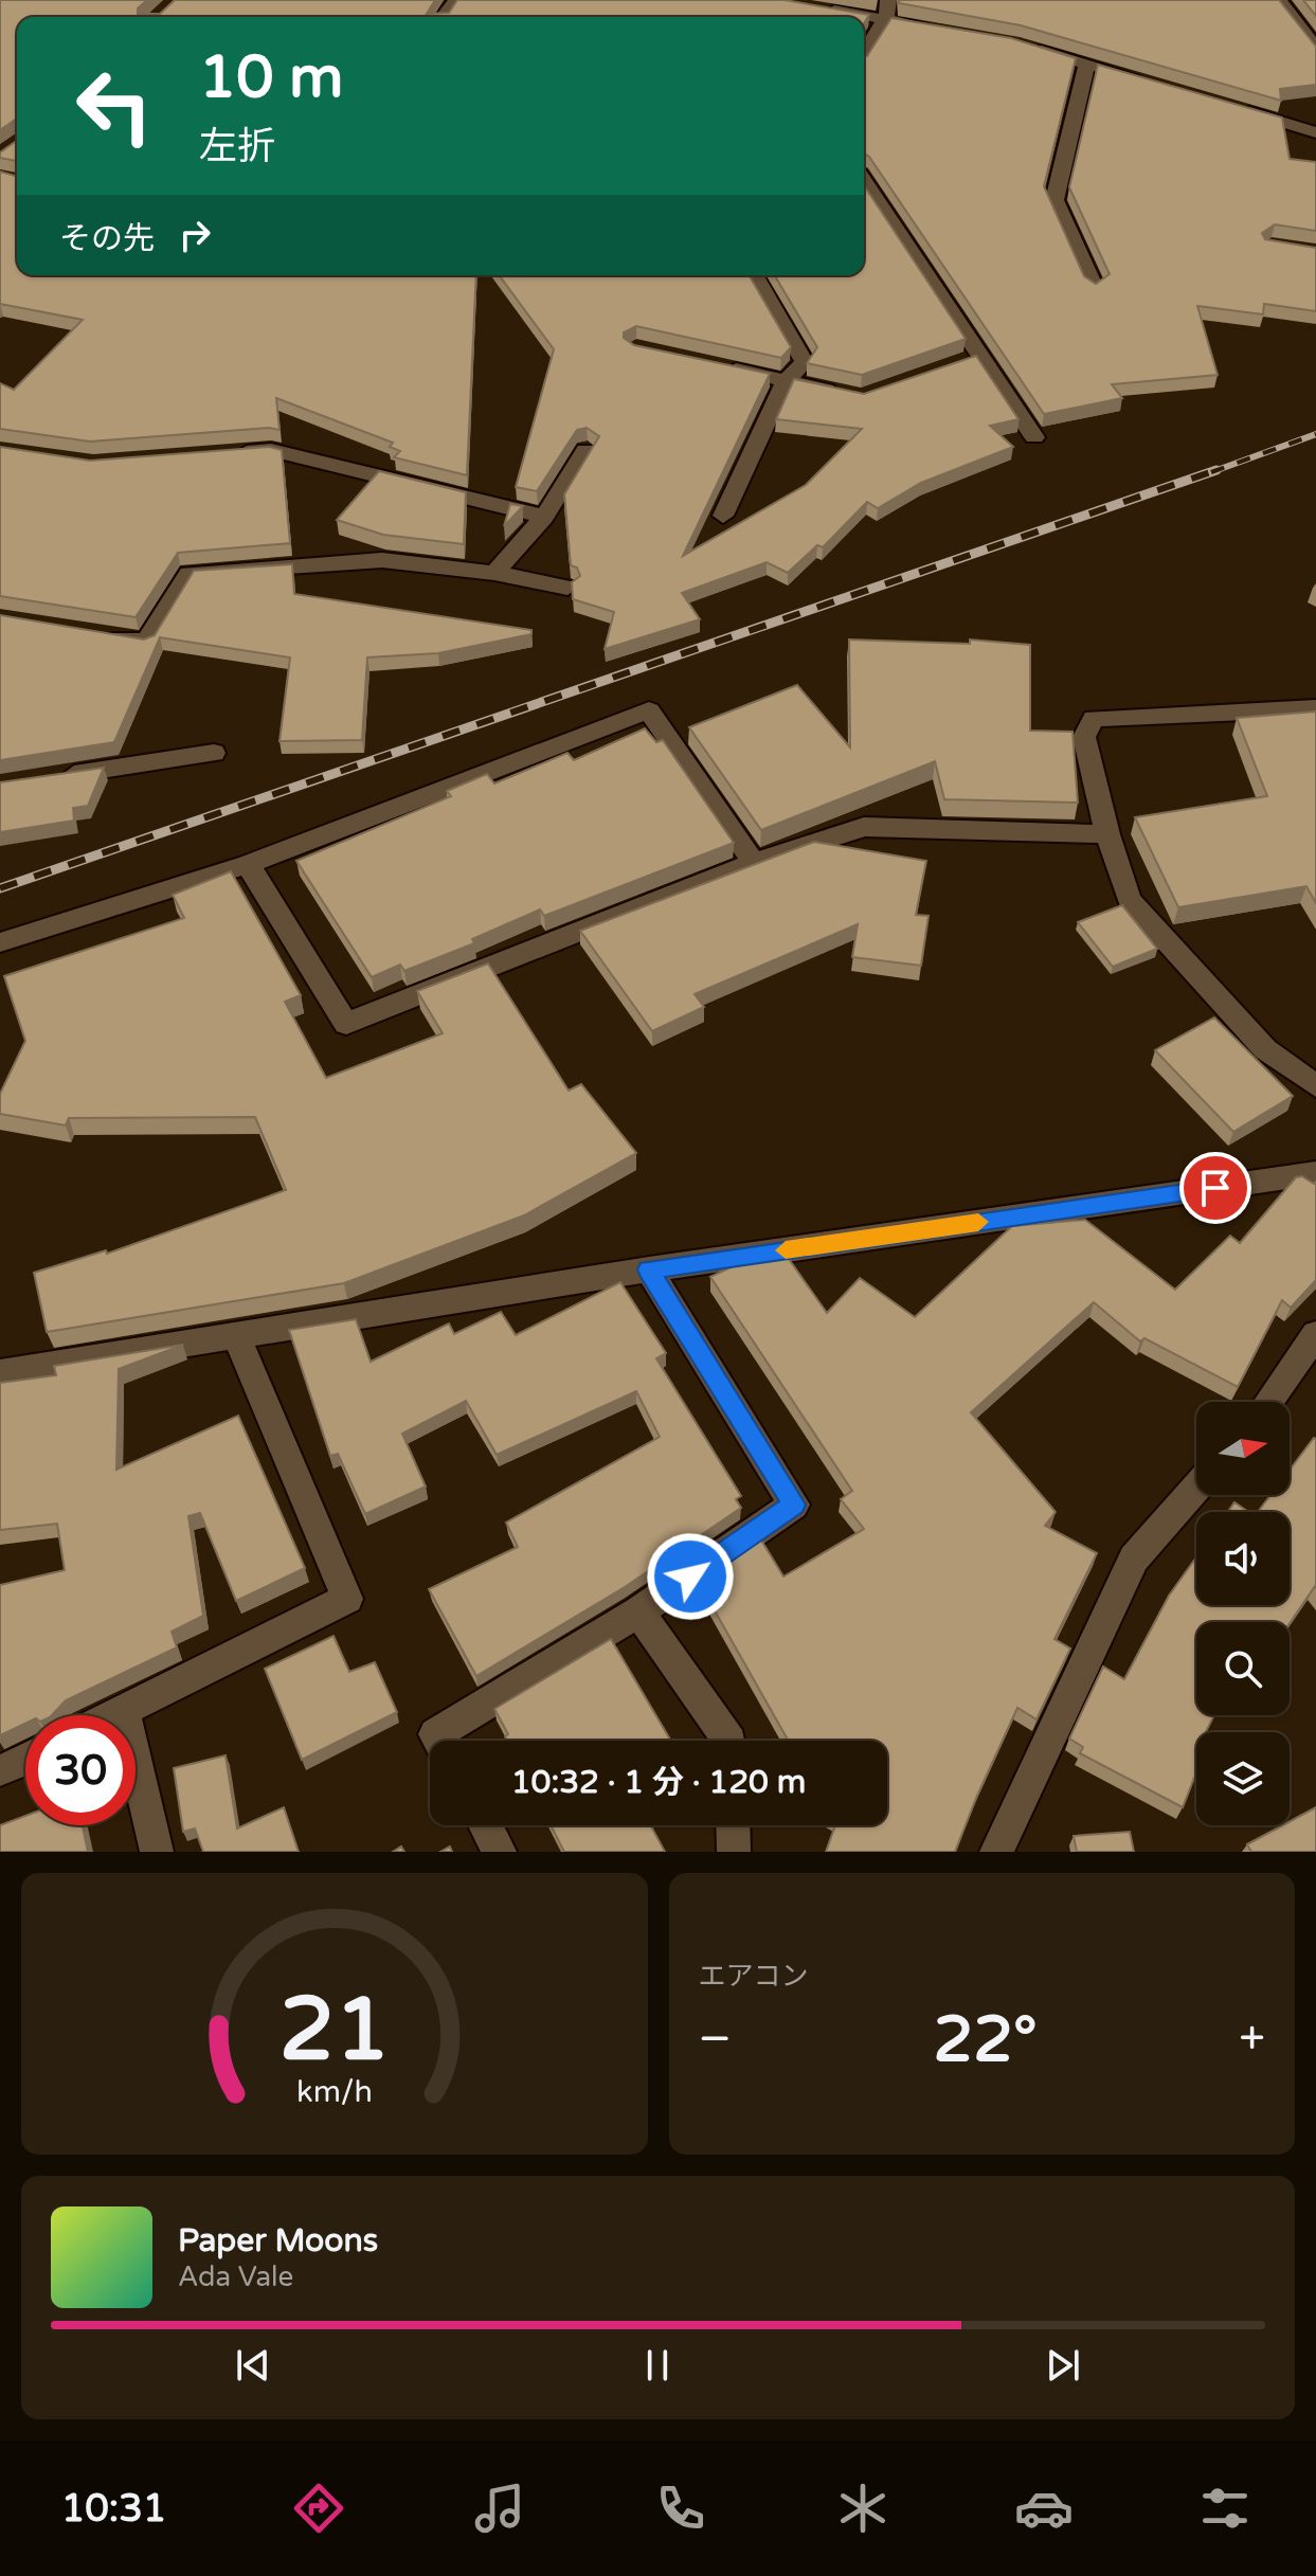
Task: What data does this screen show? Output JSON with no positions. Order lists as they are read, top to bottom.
{
  "north": "right",
  "page": {
    "turn": ["10 m", "左折"],
    "then": "その先",
    "limit": "30",
    "trip": "10:32 · 1 分 · 120 m",
    "tile": "エアコン",
    "heat": ["−", "22°", "+"],
    "song": ["Paper Moons", "Ada Vale"],
    "tabs": "10:31",
    "gauge": ["21", "km/h"]
  }
}
